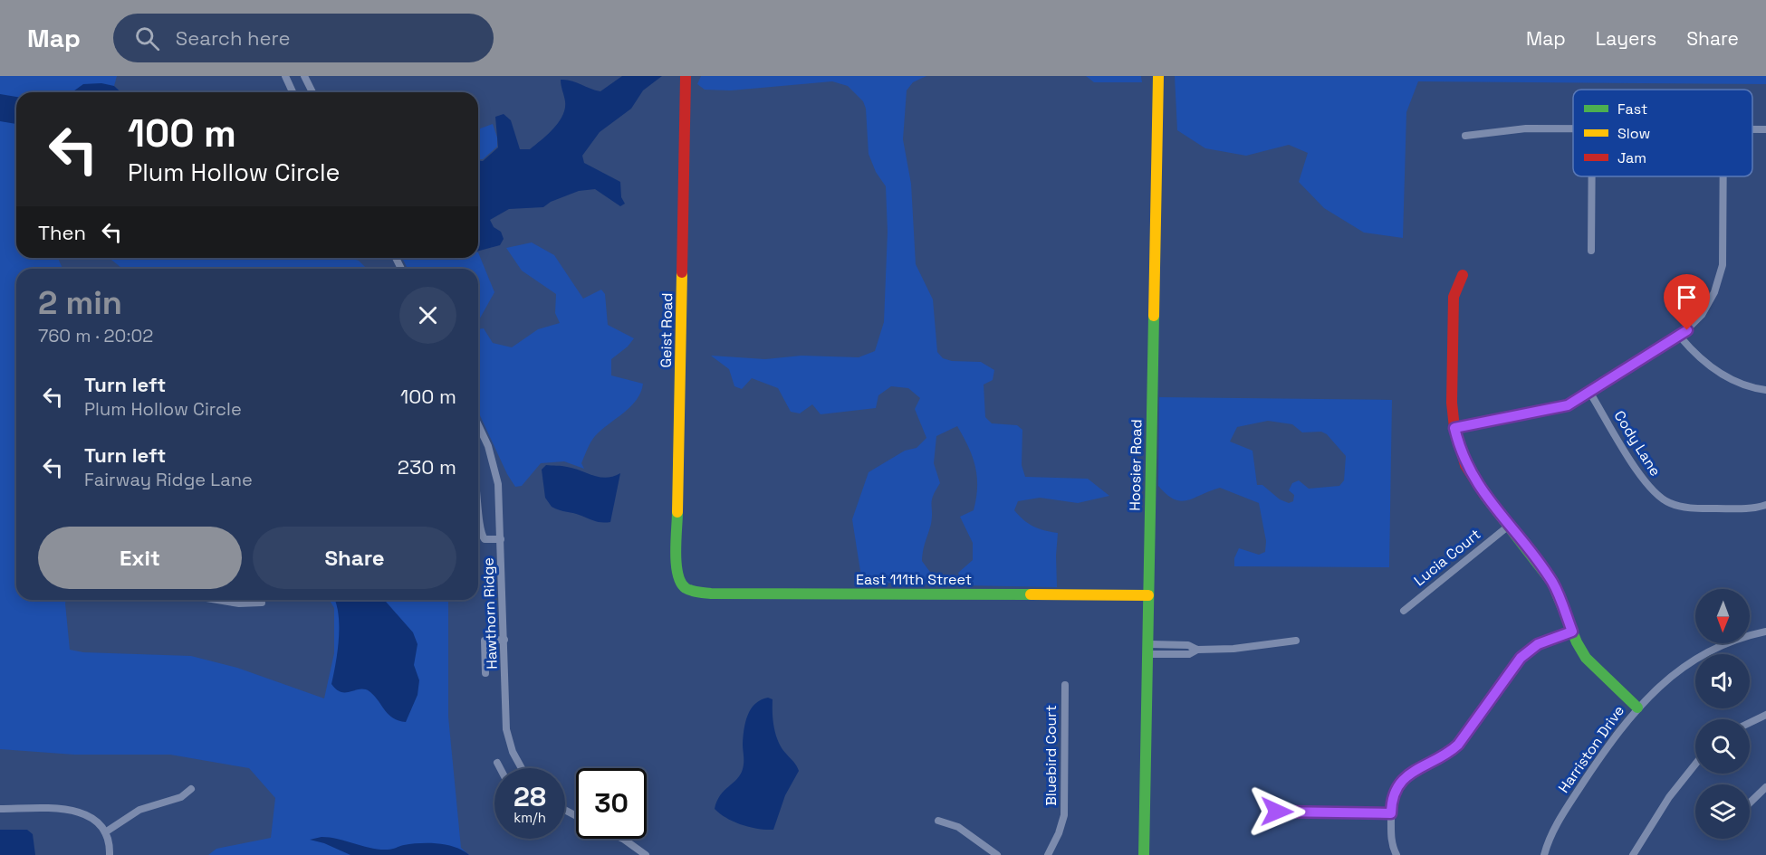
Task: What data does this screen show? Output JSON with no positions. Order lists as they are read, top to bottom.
{
  "streets": {
    "street": [
      "Geist Road",
      "Cody Lane",
      "Hoosier Road",
      "Lucia Court",
      "East 111th Street",
      "Hawthorn Ridge",
      "Harriston Drive",
      "Bluebird Court"
    ]
  },
  "crossings": [
    ["Geist Road", "East 111th Street"],
    ["Hoosier Road", "East 111th Street"]
  ],
  "legend": ["Fast", "Slow", "Jam"],
  "north": "bottom",
  "page": {
    "header": "Map",
    "search": "Search here",
    "nav": ["Map", "Layers", "Share"],
    "turn": ["100 m", "Plum Hollow Circle"],
    "then": "Then",
    "heading": ["2 min", "760 m · 20:02"],
    "list": [
      {
        "name": "Turn left",
        "note": "Plum Hollow Circle",
        "value": "100 m"
      },
      {
        "name": "Turn left",
        "note": "Fairway Ridge Lane",
        "value": "230 m"
      }
    ],
    "buttons": ["Exit", "Share"],
    "speed": "28 km/h",
    "limit": "30"
  }
}
